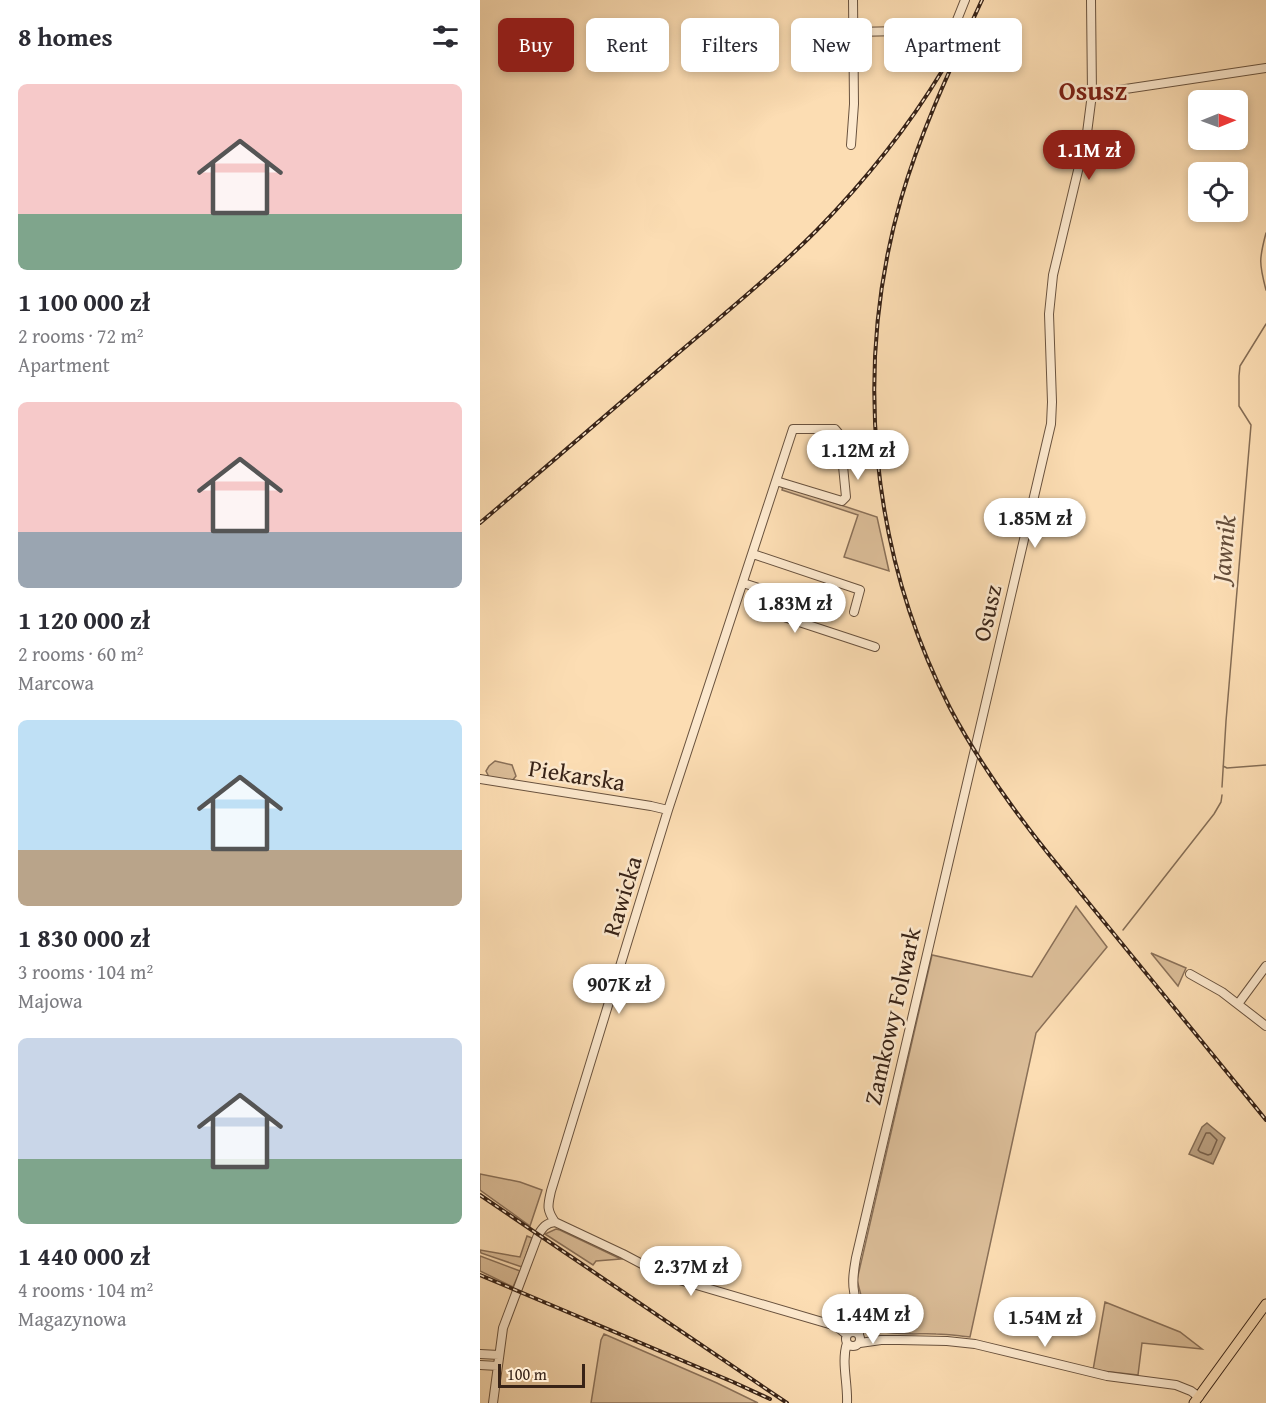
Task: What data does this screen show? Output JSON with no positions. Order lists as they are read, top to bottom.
{
  "streets": {
    "street": [
      "Osusz",
      "Piekarska",
      "Rawicka",
      "Zamkowy Folwark"
    ]
  },
  "crossings": [
    ["Osusz", "Zamkowy Folwark"],
    ["Piekarska", "Rawicka"]
  ],
  "districts": ["Osusz"],
  "water": ["Jawnik"],
  "scale_bar": "100 m",
  "north": "right",
  "page": {
    "heading": "8 homes",
    "chip": [
      "Buy",
      "Rent",
      "Filters",
      "New",
      "Apartment"
    ],
    "list": [
      {
        "name": "1 100 000 zł",
        "note": "2 rooms · 72 m² · Apartment"
      },
      {
        "name": "1 120 000 zł",
        "note": "2 rooms · 60 m² · Marcowa"
      },
      {
        "name": "1 830 000 zł",
        "note": "3 rooms · 104 m² · Majowa"
      },
      {
        "name": "1 440 000 zł",
        "note": "4 rooms · 104 m² · Magazynowa"
      }
    ],
    "price": [
      "1.1M zł",
      "1.12M zł",
      "1.85M zł",
      "1.83M zł",
      "907K zł",
      "2.37M zł",
      "1.44M zł",
      "1.54M zł"
    ],
    "scale": "100 m"
  }
}
